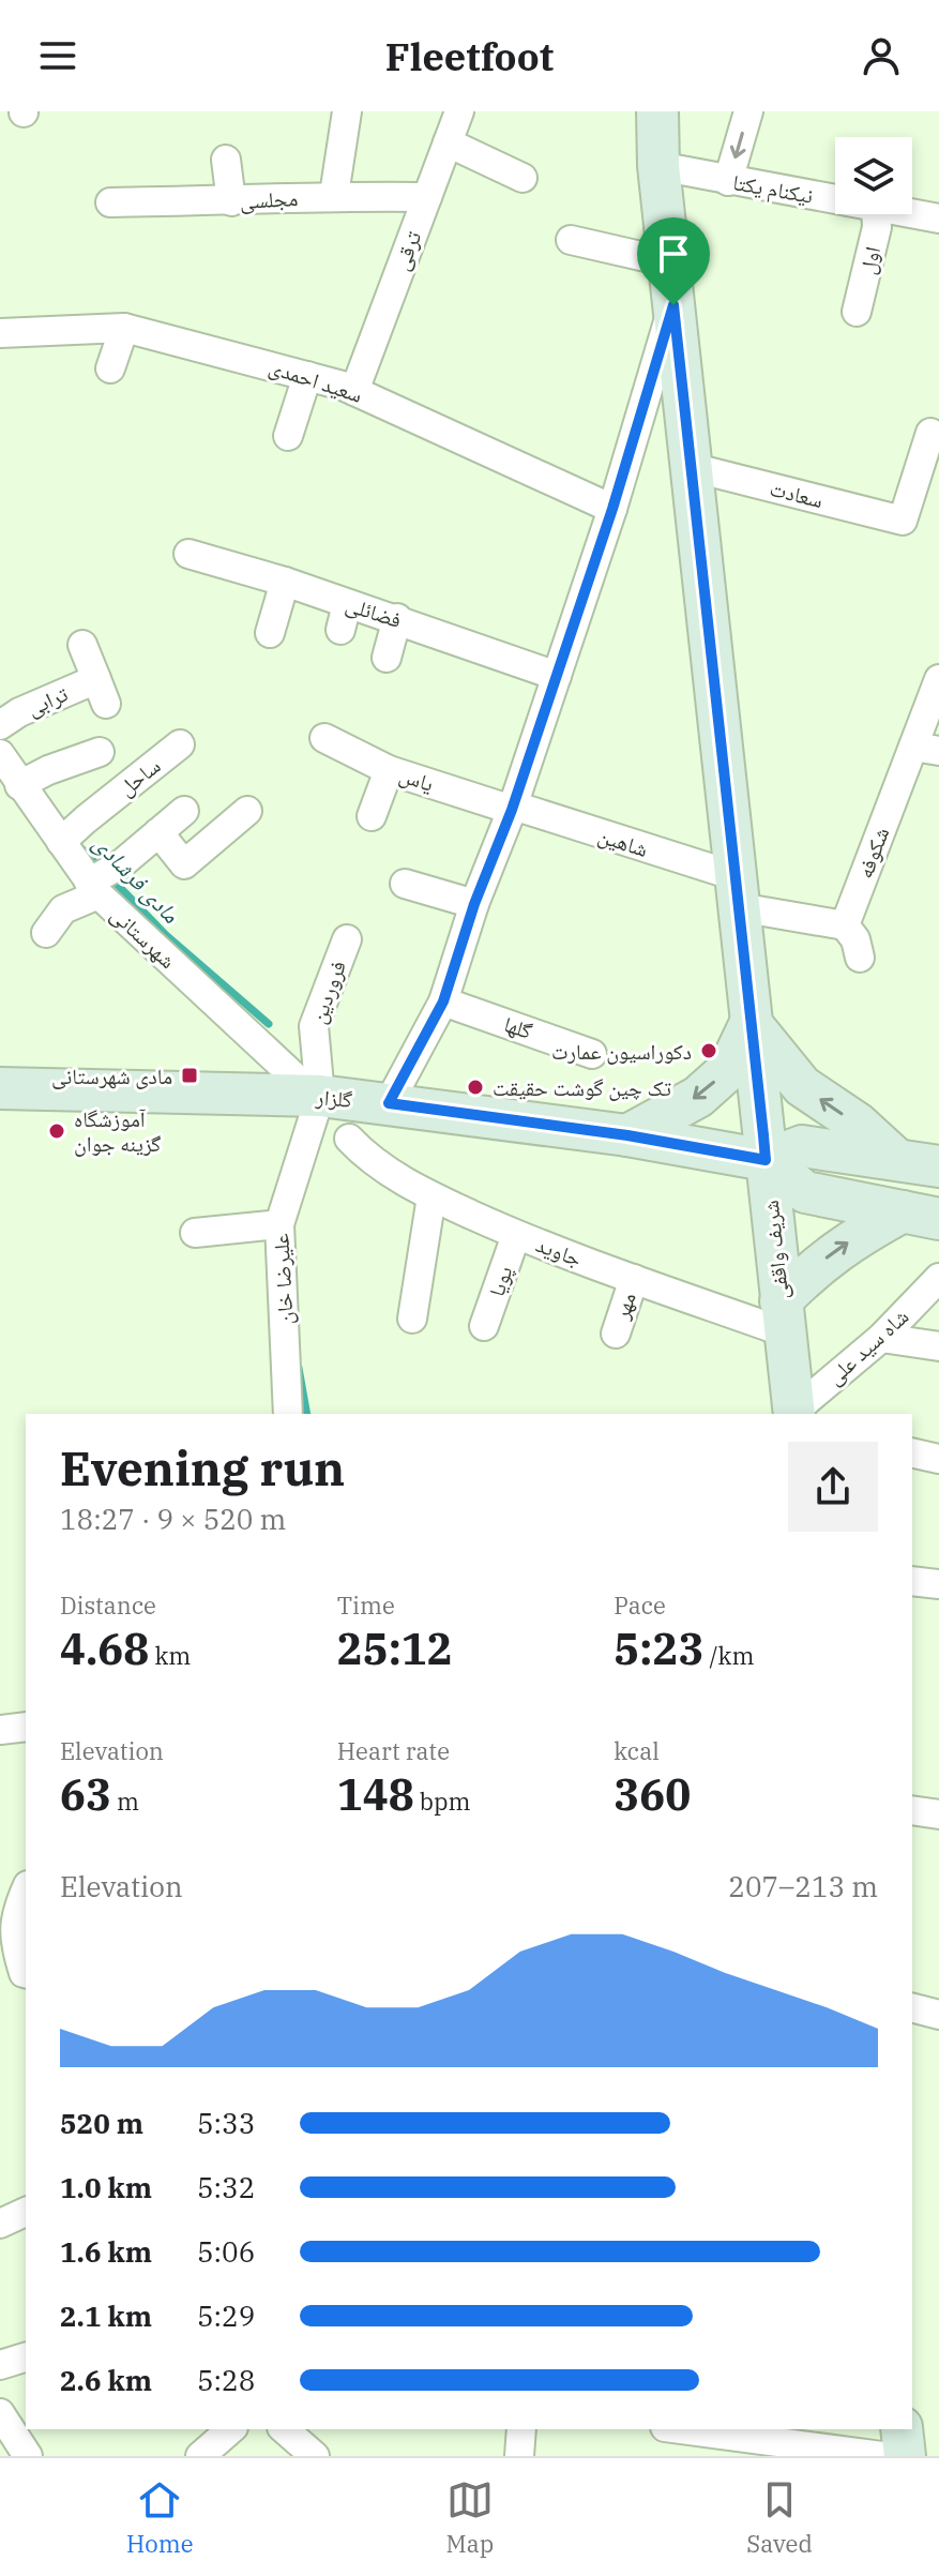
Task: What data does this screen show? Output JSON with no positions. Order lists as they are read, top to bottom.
{
  "streets": {
    "main road": ["گلزار", "شریف واقفی"],
    "street": [
      "نیکنام یکتا",
      "مجلسی",
      "ترقی",
      "اول",
      "سعید احمدی",
      "سعادت",
      "فضائلی",
      "ترابی",
      "ساحل",
      "یاس",
      "شاهین",
      "شکوفه",
      "شهرستانی",
      "فروردین",
      "گلها",
      "جاوید",
      "علیرضا خان",
      "پویا",
      "مهر",
      "شاه سید علی"
    ]
  },
  "crossings": [
    ["نیکنام یکتا", "شریف واقفی"],
    ["مجلسی", "ترقی"],
    ["ترقی", "سعید احمدی"],
    ["سعادت", "شریف واقفی"],
    ["ساحل", "شهرستانی"],
    ["یاس", "شاهین"],
    ["شاهین", "شریف واقفی"],
    ["شهرستانی", "فروردین"],
    ["شهرستانی", "گلزار"],
    ["شهرستانی", "علیرضا خان"],
    ["فروردین", "گلزار"],
    ["فروردین", "علیرضا خان"],
    ["گلزار", "شریف واقفی"],
    ["گلزار", "علیرضا خان"],
    ["شریف واقفی", "جاوید"],
    ["شریف واقفی", "شاه سید علی"],
    ["جاوید", "پویا"],
    ["جاوید", "مهر"]
  ],
  "water": ["مادی فرشادی"],
  "places": {
    "other": ["دکوراسیون عمارت", "تک چین گوشت حقیقت", "آموزشگاه گزینه جوان"],
    "transit": ["مادی شهرستانی"]
  },
  "page": {
    "header": "Fleetfoot",
    "heading": ["Evening run", "18:27 · 9 × 520 m"],
    "stats": [
      ["Distance", "4.68 km"],
      ["Time", "25:12"],
      ["Pace", "5:23 /km"],
      ["Elevation", "63 m"],
      ["Heart rate", "148 bpm"],
      ["kcal", "360"]
    ],
    "chart": ["Elevation", "207–213 m"],
    "list": [
      {
        "name": "520 m",
        "note": "5:33"
      },
      {
        "name": "1.0 km",
        "note": "5:32"
      },
      {
        "name": "1.6 km",
        "note": "5:06"
      },
      {
        "name": "2.1 km",
        "note": "5:29"
      },
      {
        "name": "2.6 km",
        "note": "5:28"
      }
    ],
    "tabs": ["Home", "Map", "Saved"]
  }
}
